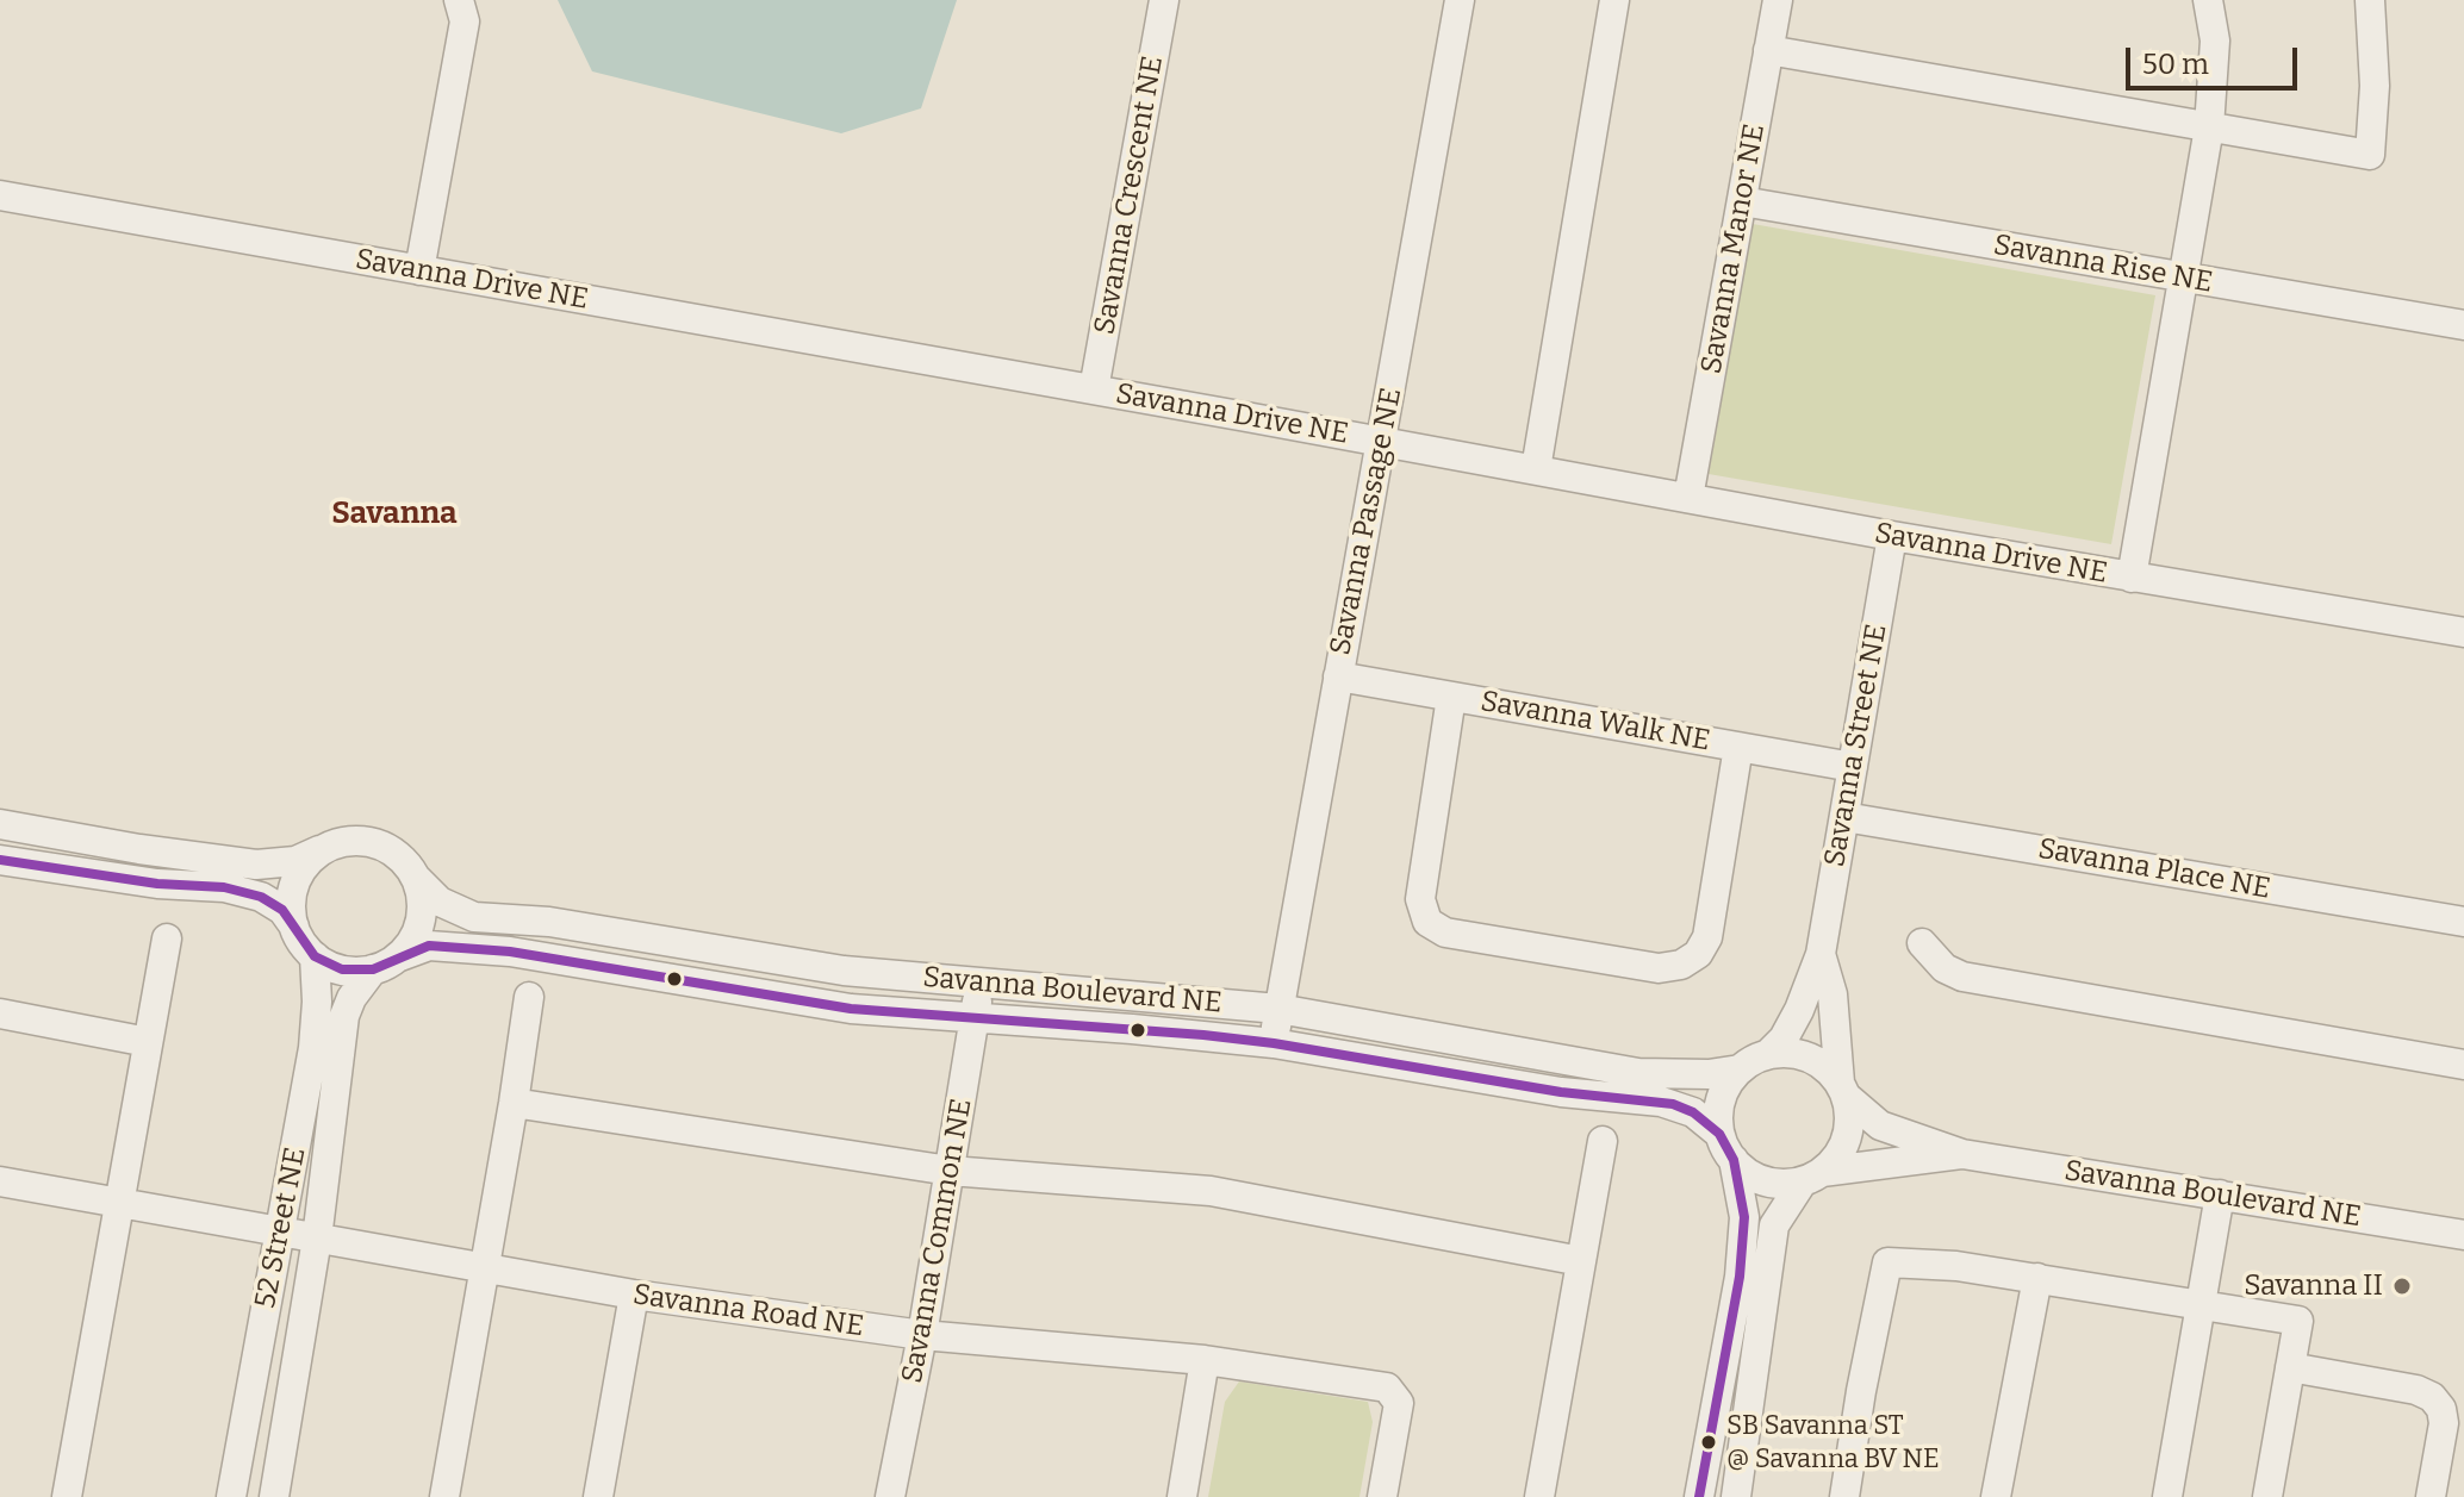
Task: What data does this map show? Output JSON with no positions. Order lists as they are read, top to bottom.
{
  "streets": {
    "street": [
      "Savanna Crescent NE",
      "Savanna Manor NE",
      "Savanna Rise NE",
      "Savanna Drive NE",
      "Savanna Passage NE",
      "Savanna Walk NE",
      "Savanna Street NE",
      "Savanna Place NE",
      "Savanna Boulevard NE",
      "52 Street NE",
      "Savanna Common NE",
      "Savanna Road NE"
    ]
  },
  "crossings": [
    ["Savanna Crescent NE", "Savanna Drive NE"],
    ["Savanna Manor NE", "Savanna Rise NE"],
    ["Savanna Manor NE", "Savanna Drive NE"],
    ["Savanna Drive NE", "Savanna Passage NE"],
    ["Savanna Drive NE", "Savanna Street NE"],
    ["Savanna Passage NE", "Savanna Walk NE"],
    ["Savanna Passage NE", "Savanna Boulevard NE"],
    ["Savanna Walk NE", "Savanna Street NE"],
    ["Savanna Street NE", "Savanna Place NE"],
    ["Savanna Street NE", "Savanna Boulevard NE"],
    ["Savanna Boulevard NE", "52 Street NE"],
    ["Savanna Boulevard NE", "Savanna Common NE"],
    ["52 Street NE", "Savanna Road NE"],
    ["Savanna Common NE", "Savanna Road NE"]
  ],
  "districts": ["Savanna"],
  "places": ["Savanna II", "SB Savanna ST @ Savanna BV NE"],
  "scale_bar": "50 m"
}
